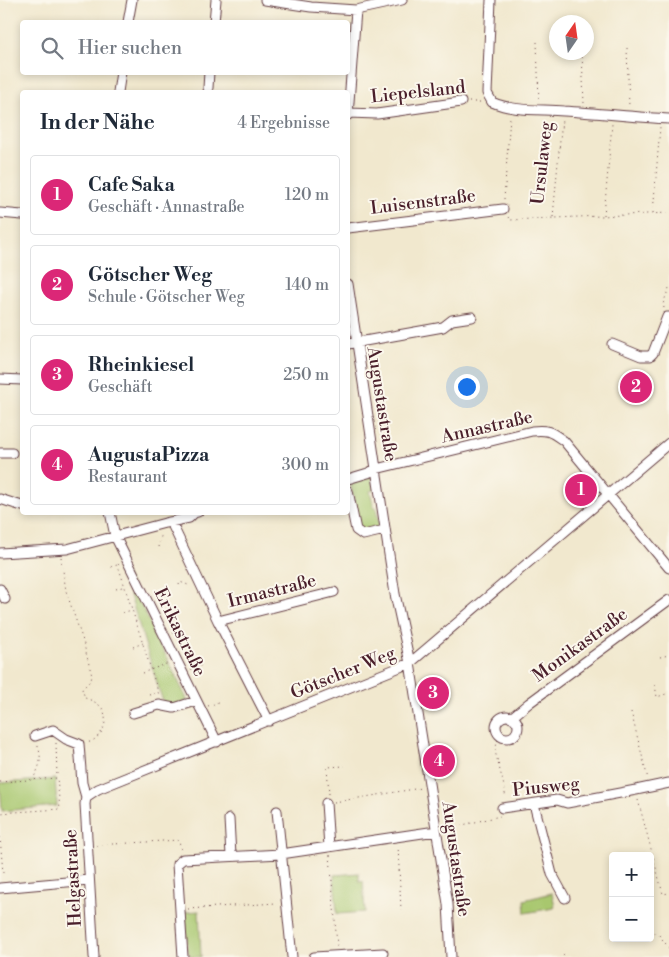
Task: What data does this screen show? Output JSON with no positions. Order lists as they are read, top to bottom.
{
  "streets": {
    "street": [
      "Liepelsland",
      "Ursulaweg",
      "Luisenstraße",
      "Augustastraße",
      "Annastraße",
      "Irmastraße",
      "Erikastraße",
      "Monikastraße",
      "Götscher Weg",
      "Piusweg",
      "Helgastraße"
    ]
  },
  "crossings": [
    ["Liepelsland", "Ursulaweg"],
    ["Ursulaweg", "Luisenstraße"],
    ["Augustastraße", "Annastraße"],
    ["Augustastraße", "Götscher Weg"],
    ["Augustastraße", "Piusweg"],
    ["Annastraße", "Götscher Weg"],
    ["Irmastraße", "Götscher Weg"],
    ["Erikastraße", "Götscher Weg"],
    ["Götscher Weg", "Helgastraße"]
  ],
  "north": "top",
  "page": {
    "search": "Hier suchen",
    "heading": ["In der Nähe", "4 Ergebnisse"],
    "list": [
      {
        "mark": "1",
        "name": "Cafe Saka",
        "note": "Geschäft · Annastraße",
        "value": "120 m"
      },
      {
        "mark": "2",
        "name": "Götscher Weg",
        "note": "Schule · Götscher Weg",
        "value": "140 m"
      },
      {
        "mark": "3",
        "name": "Rheinkiesel",
        "note": "Geschäft",
        "value": "250 m"
      },
      {
        "mark": "4",
        "name": "AugustaPizza",
        "note": "Restaurant",
        "value": "300 m"
      }
    ],
    "pins": [
      "2",
      "1",
      "3",
      "4"
    ],
    "map_buttons": ["+", "−"]
  }
}
